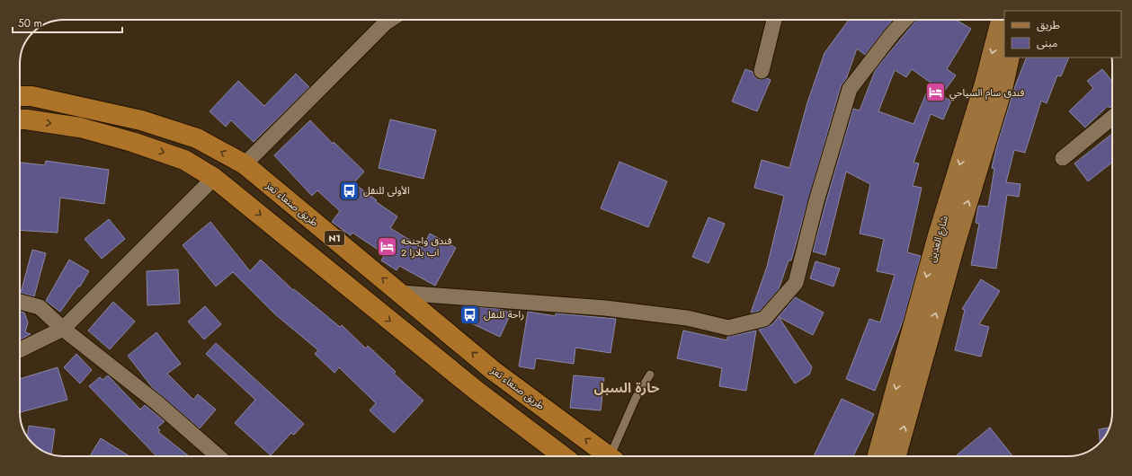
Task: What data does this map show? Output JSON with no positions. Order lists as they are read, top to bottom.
{
  "streets": {
    "highway": ["طريق صنعاء تعز", "N1"],
    "main road": ["شارع العدين"]
  },
  "districts": ["حارة السبل"],
  "places": {
    "hotel": ["فندق سام السياحي", "فندق واجنحه اب بلازا 2"],
    "bus stop": ["الأولى للنقل", "راحة للنقل"]
  },
  "legend": ["طريق", "مبنى"],
  "scale_bar": "50 m"
}
